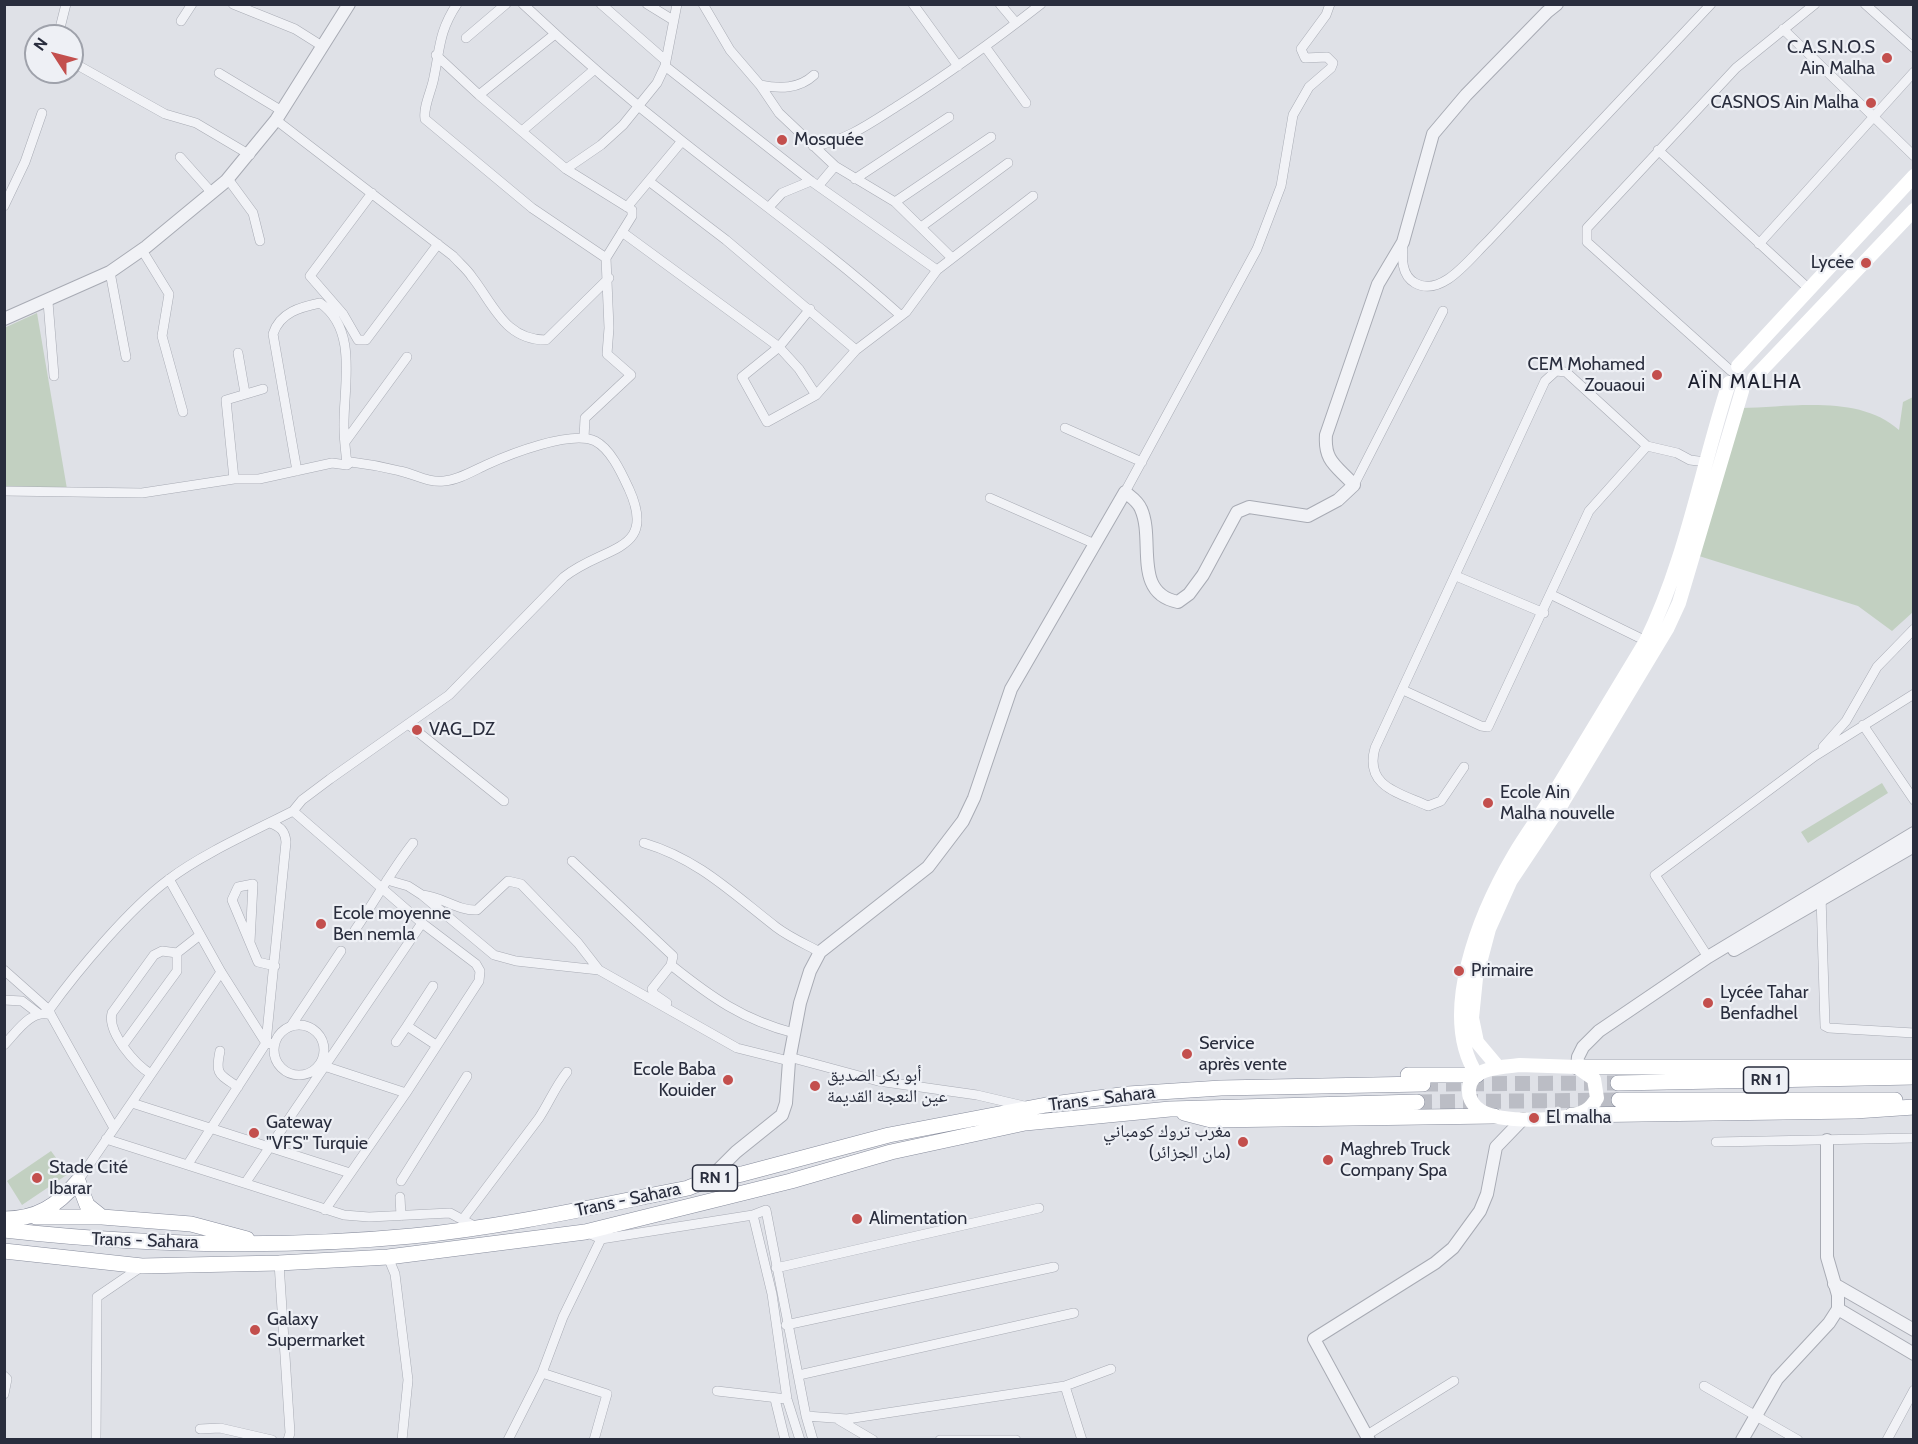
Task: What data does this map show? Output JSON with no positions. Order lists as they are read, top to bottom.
{
  "streets": {
    "highway": ["RN 1", "Trans - Sahara"]
  },
  "districts": ["AÏN MALHA"],
  "places": [
    "C.A.S.N.O.S Ain Malha",
    "CASNOS Ain Malha",
    "Mosquée",
    "Lycėe",
    "CEM Mohamed Zouaoui",
    "VAG_DZ",
    "Ecole Ain Malha nouvelle",
    "Ecole moyenne Ben nemla",
    "Primaire",
    "Lycée Tahar Benfadhel",
    "Service après vente",
    "Ecole Baba Kouider",
    "أبو بكر الصديق عين النعجة القديمة",
    "El malha",
    "Gateway \"VFS\" Turquie",
    "مغرب تروك كومباني (مان الجزائر)",
    "Maghreb Truck Company Spa",
    "Stade Cité Ibarar",
    "Alimentation",
    "Galaxy Supermarket"
  ],
  "north": "top left"
}
